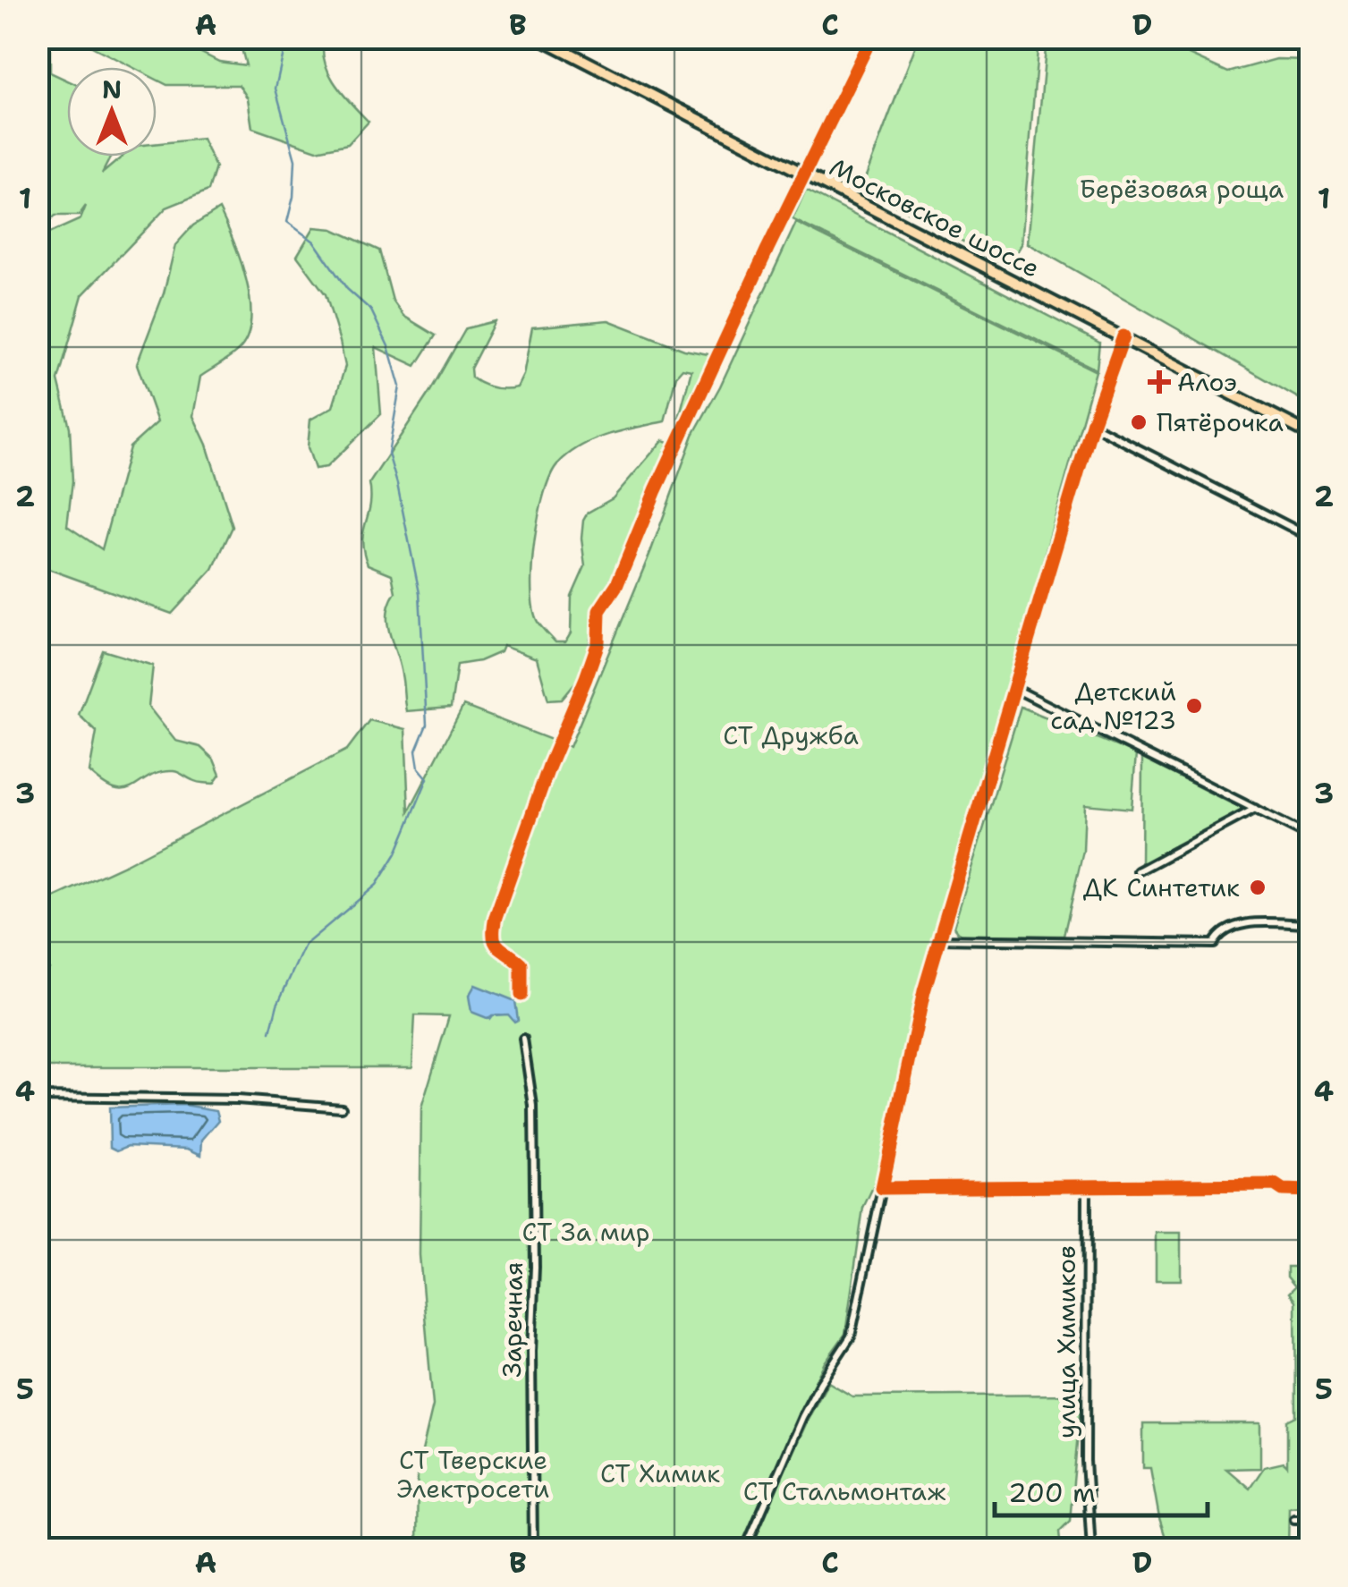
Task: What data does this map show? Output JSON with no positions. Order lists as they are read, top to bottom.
{
  "streets": {
    "main road": ["Московское шоссе"],
    "street": ["Заречная", "улица Химиков"]
  },
  "parks": [
    "Берёзовая роща",
    "СТ Дружба",
    "СТ За мир",
    "СТ Тверские Электросети",
    "СТ Химик",
    "СТ Стальмонтаж"
  ],
  "places": {
    "health": ["Алоэ"],
    "other": ["Пятёрочка", "Детский сад №123", "ДК Синтетик"]
  },
  "scale_bar": "200 m",
  "north": "top",
  "grid": {
    "columns": [
      "A",
      "B",
      "C",
      "D"
    ],
    "rows": [
      "1",
      "2",
      "3",
      "4",
      "5"
    ]
  }
}
